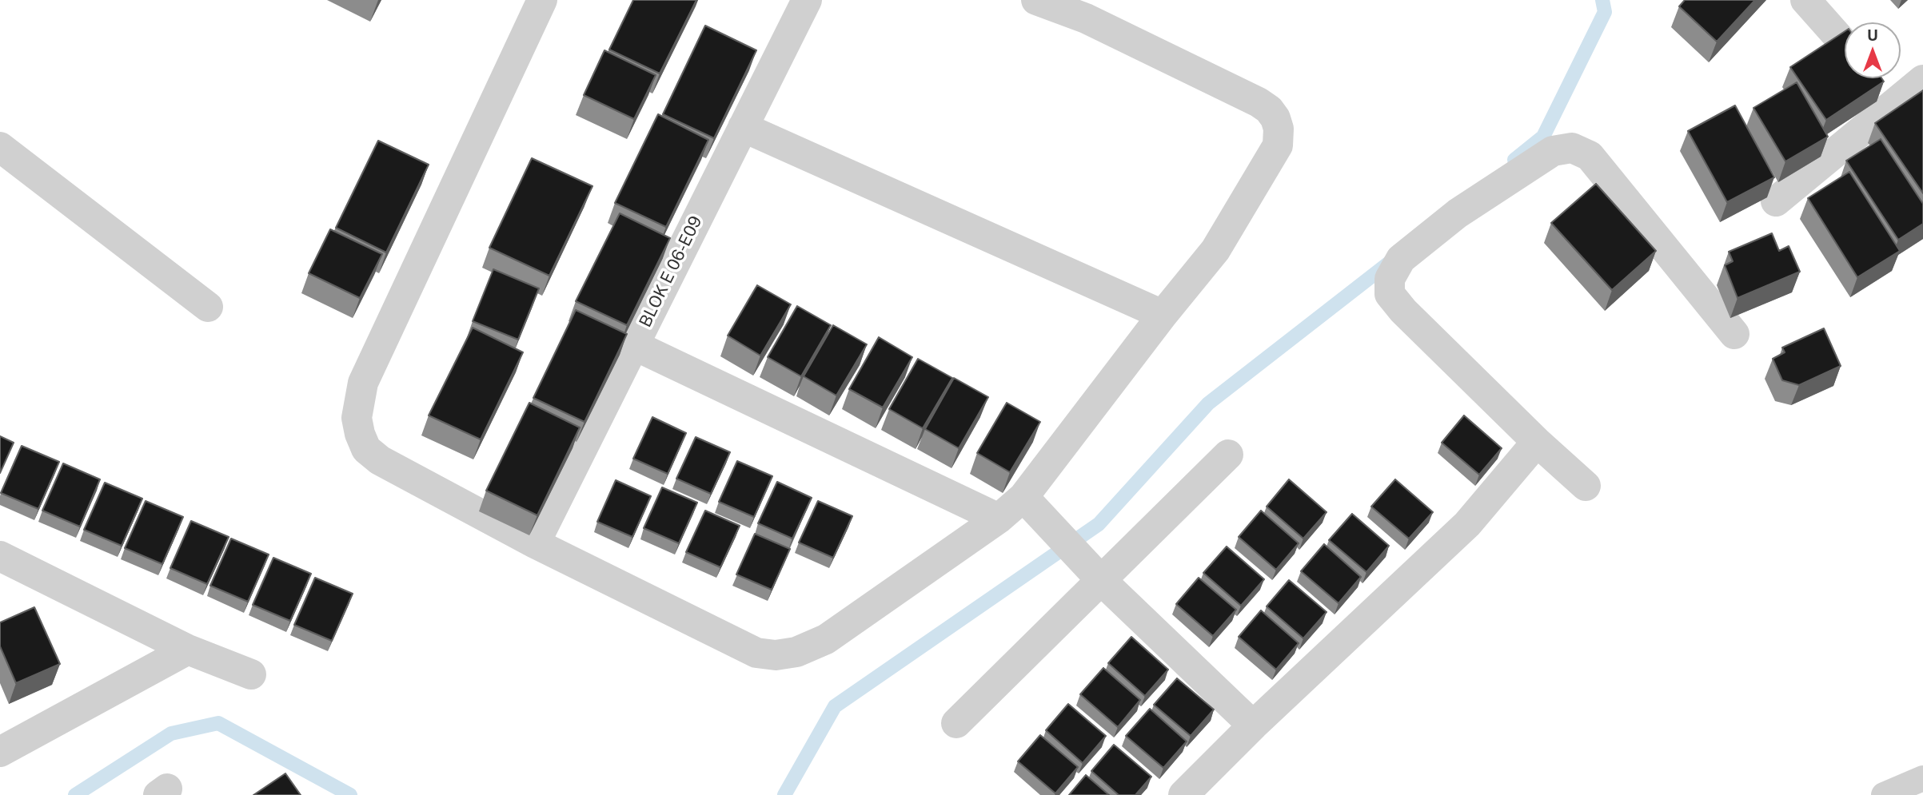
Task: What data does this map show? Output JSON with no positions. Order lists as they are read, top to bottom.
{
  "streets": {
    "street": ["BLOK E 06-E09"]
  },
  "north": "top"
}
